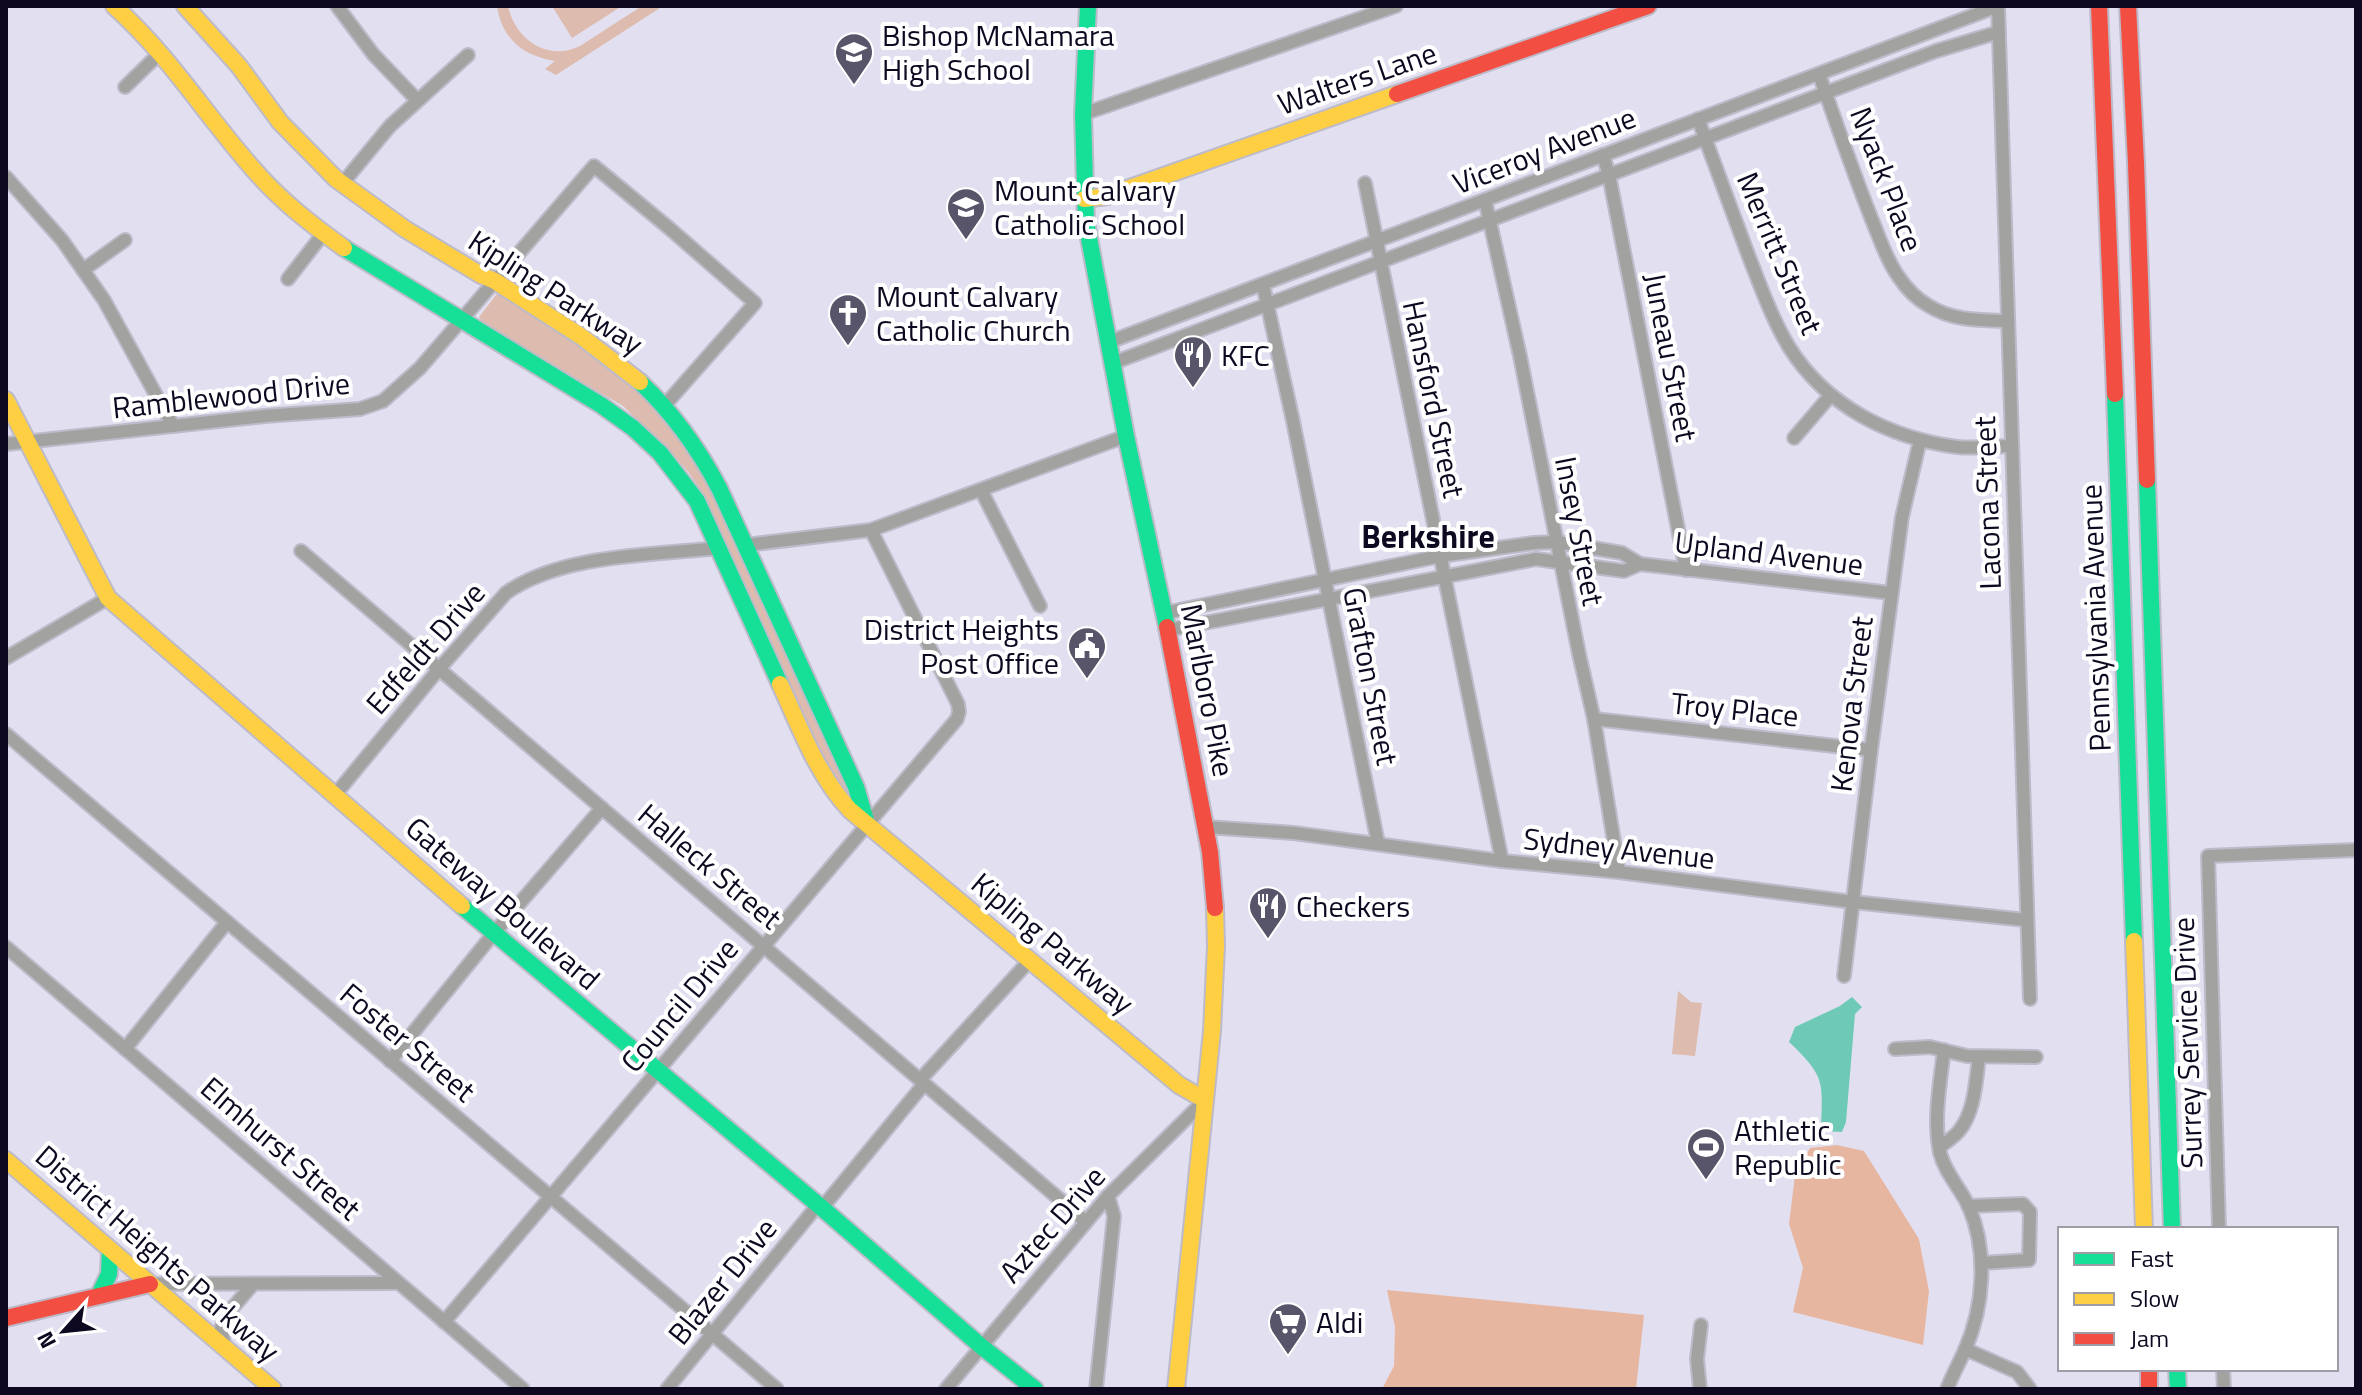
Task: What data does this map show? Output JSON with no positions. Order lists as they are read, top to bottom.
{
  "streets": {
    "main road": [
      "Walters Lane",
      "Kipling Parkway",
      "Pennsylvania Avenue",
      "Marlboro Pike",
      "Gateway Boulevard",
      "District Heights Parkway"
    ],
    "street": [
      "Viceroy Avenue",
      "Nyack Place",
      "Merritt Street",
      "Juneau Street",
      "Ramblewood Drive",
      "Hansford Street",
      "Lacona Street",
      "Insey Street",
      "Upland Avenue",
      "Edfeldt Drive",
      "Grafton Street",
      "Kenova Street",
      "Troy Place",
      "Sydney Avenue",
      "Halleck Street",
      "Council Drive",
      "Foster Street",
      "Surrey Service Drive",
      "Elmhurst Street",
      "Aztec Drive",
      "Blazer Drive"
    ]
  },
  "crossings": [
    ["Walters Lane", "Marlboro Pike"],
    ["Viceroy Avenue", "Nyack Place"],
    ["Viceroy Avenue", "Merritt Street"],
    ["Viceroy Avenue", "Juneau Street"],
    ["Viceroy Avenue", "Hansford Street"],
    ["Viceroy Avenue", "Lacona Street"],
    ["Viceroy Avenue", "Insey Street"],
    ["Viceroy Avenue", "Grafton Street"],
    ["Viceroy Avenue", "Marlboro Pike"],
    ["Nyack Place", "Lacona Street"],
    ["Merritt Street", "Lacona Street"],
    ["Merritt Street", "Kenova Street"],
    ["Kipling Parkway", "Ramblewood Drive"],
    ["Kipling Parkway", "Edfeldt Drive"],
    ["Kipling Parkway", "Marlboro Pike"],
    ["Kipling Parkway", "Council Drive"],
    ["Kipling Parkway", "Aztec Drive"],
    ["Kipling Parkway", "Blazer Drive"],
    ["Juneau Street", "Upland Avenue"],
    ["Ramblewood Drive", "Gateway Boulevard"],
    ["Hansford Street", "Upland Avenue"],
    ["Hansford Street", "Sydney Avenue"],
    ["Lacona Street", "Sydney Avenue"],
    ["Insey Street", "Upland Avenue"],
    ["Insey Street", "Troy Place"],
    ["Insey Street", "Sydney Avenue"],
    ["Upland Avenue", "Grafton Street"],
    ["Upland Avenue", "Marlboro Pike"],
    ["Upland Avenue", "Kenova Street"],
    ["Edfeldt Drive", "Halleck Street"],
    ["Edfeldt Drive", "Gateway Boulevard"],
    ["Grafton Street", "Sydney Avenue"],
    ["Marlboro Pike", "Sydney Avenue"],
    ["Marlboro Pike", "Aztec Drive"],
    ["Kenova Street", "Troy Place"],
    ["Kenova Street", "Sydney Avenue"],
    ["Halleck Street", "Council Drive"],
    ["Halleck Street", "Aztec Drive"],
    ["Halleck Street", "Blazer Drive"],
    ["Gateway Boulevard", "Council Drive"],
    ["Gateway Boulevard", "Aztec Drive"],
    ["Gateway Boulevard", "Blazer Drive"],
    ["Council Drive", "Foster Street"],
    ["Council Drive", "Elmhurst Street"],
    ["Foster Street", "Blazer Drive"]
  ],
  "districts": ["Berkshire"],
  "places": {
    "school or university": ["Bishop McNamara High School", "Mount Calvary Catholic School"],
    "church": ["Mount Calvary Catholic Church"],
    "restaurant": ["KFC", "Checkers"],
    "public building": ["District Heights Post Office"],
    "sports": ["Athletic Republic"],
    "supermarket": ["Aldi"]
  },
  "legend": ["Fast", "Slow", "Jam"],
  "north": "bottom left"
}
